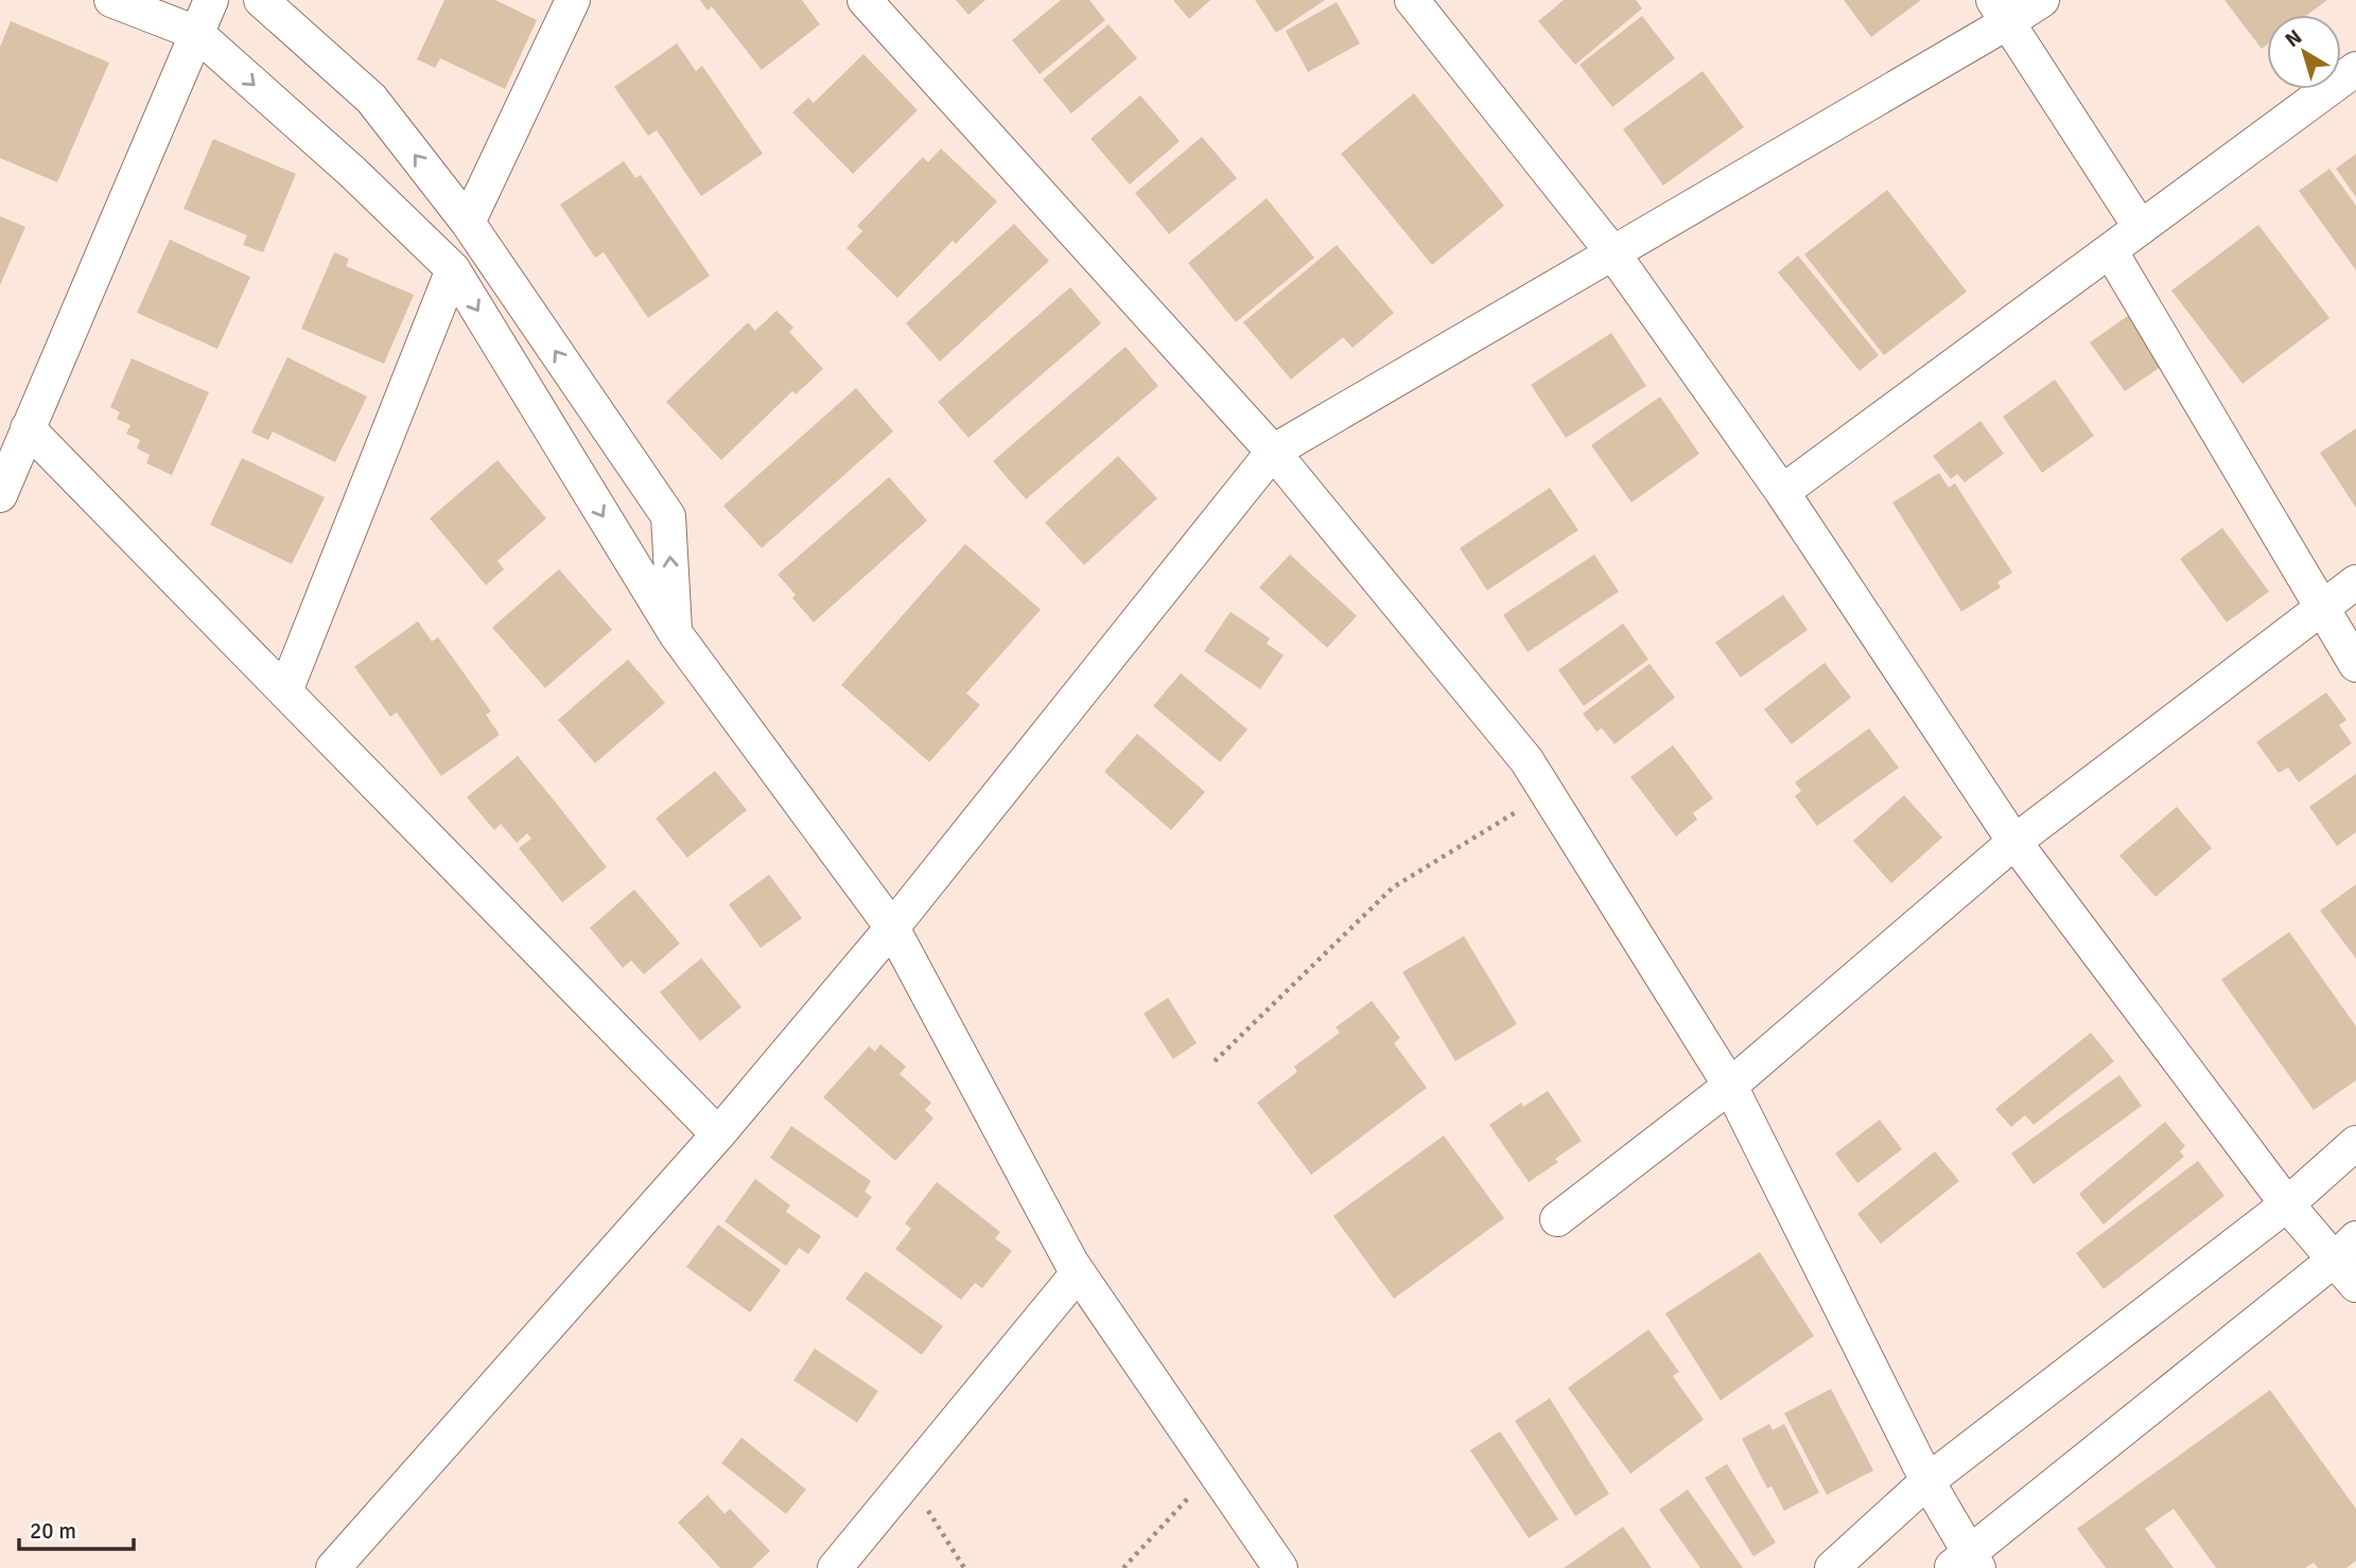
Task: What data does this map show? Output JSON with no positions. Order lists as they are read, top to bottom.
{
  "scale_bar": "20 m",
  "north": "top left"
}
